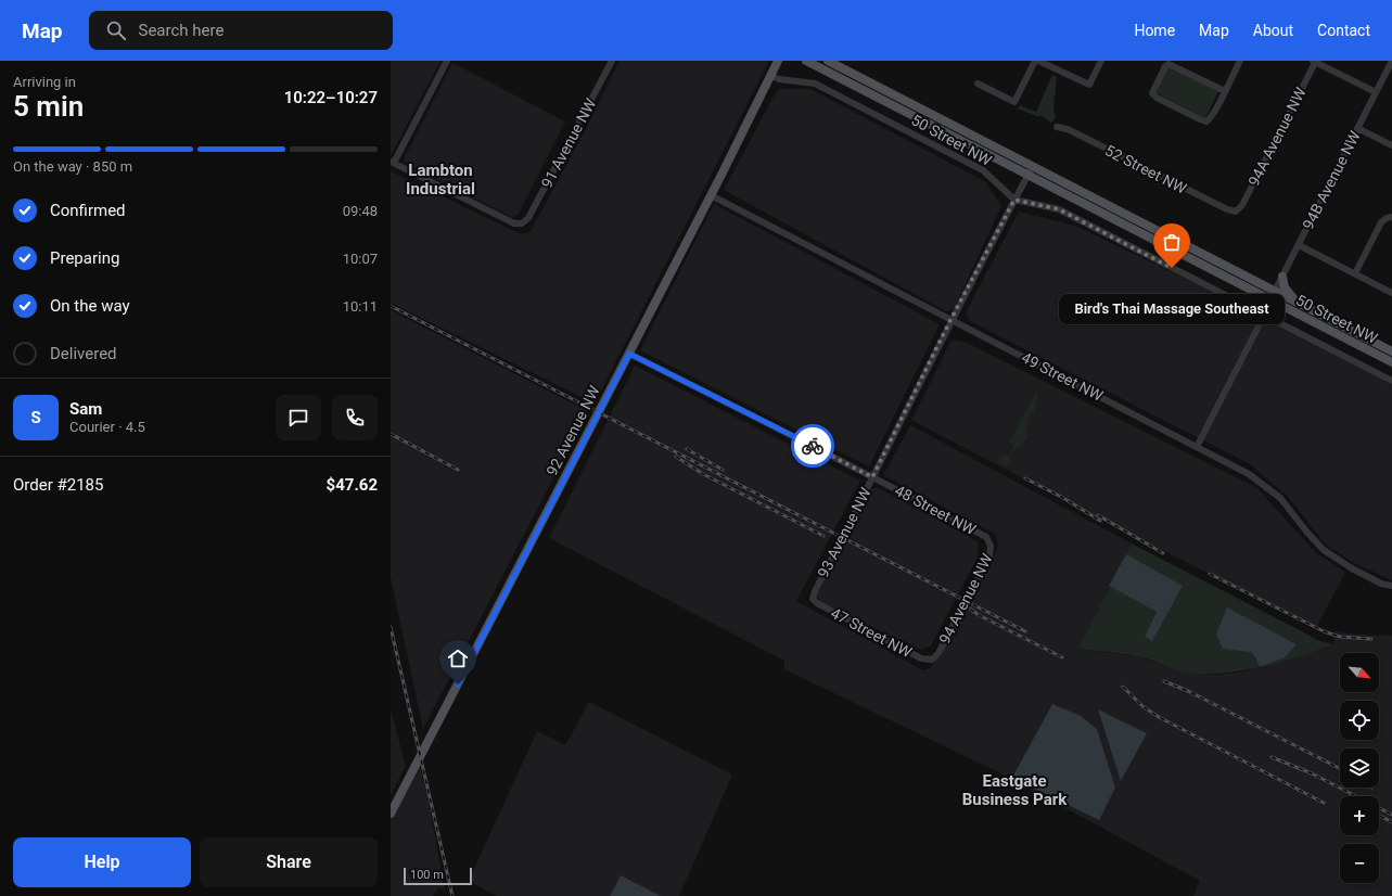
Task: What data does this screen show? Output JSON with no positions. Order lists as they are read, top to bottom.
{
  "streets": {
    "main road": ["50 Street NW", "92 Avenue NW"],
    "street": [
      "94A Avenue NW",
      "91 Avenue NW",
      "52 Street NW",
      "94B Avenue NW",
      "49 Street NW",
      "48 Street NW",
      "93 Avenue NW",
      "94 Avenue NW",
      "47 Street NW"
    ]
  },
  "crossings": [
    ["94A Avenue NW", "52 Street NW"],
    ["50 Street NW", "94B Avenue NW"],
    ["50 Street NW", "92 Avenue NW"],
    ["50 Street NW", "93 Avenue NW"],
    ["49 Street NW", "92 Avenue NW"],
    ["49 Street NW", "93 Avenue NW"],
    ["92 Avenue NW", "48 Street NW"],
    ["48 Street NW", "93 Avenue NW"],
    ["48 Street NW", "94 Avenue NW"],
    ["93 Avenue NW", "47 Street NW"],
    ["94 Avenue NW", "47 Street NW"]
  ],
  "districts": ["Lambton Industrial", "Eastgate Business Park"],
  "places": ["Bird's Thai Massage Southeast"],
  "scale_bar": "100 m",
  "north": "bottom right",
  "page": {
    "header": "Map",
    "search": "Search here",
    "nav": [
      "Home",
      "Map",
      "About",
      "Contact"
    ],
    "heading": ["5 min", "Arriving in", "10:22–10:27"],
    "panel": [
      "Sam",
      "Courier · 4.5",
      "Order #2185",
      "$47.62"
    ],
    "bar": "On the way · 850 m",
    "list": [
      ["Confirmed", "09:48"],
      ["Preparing", "10:07"],
      ["On the way", "10:11"],
      "Delivered"
    ],
    "bubble": "Bird's Thai Massage Southeast",
    "round": "S",
    "map_buttons": ["+", "−"],
    "buttons": ["Help", "Share"],
    "scale": "100 m"
  }
}
